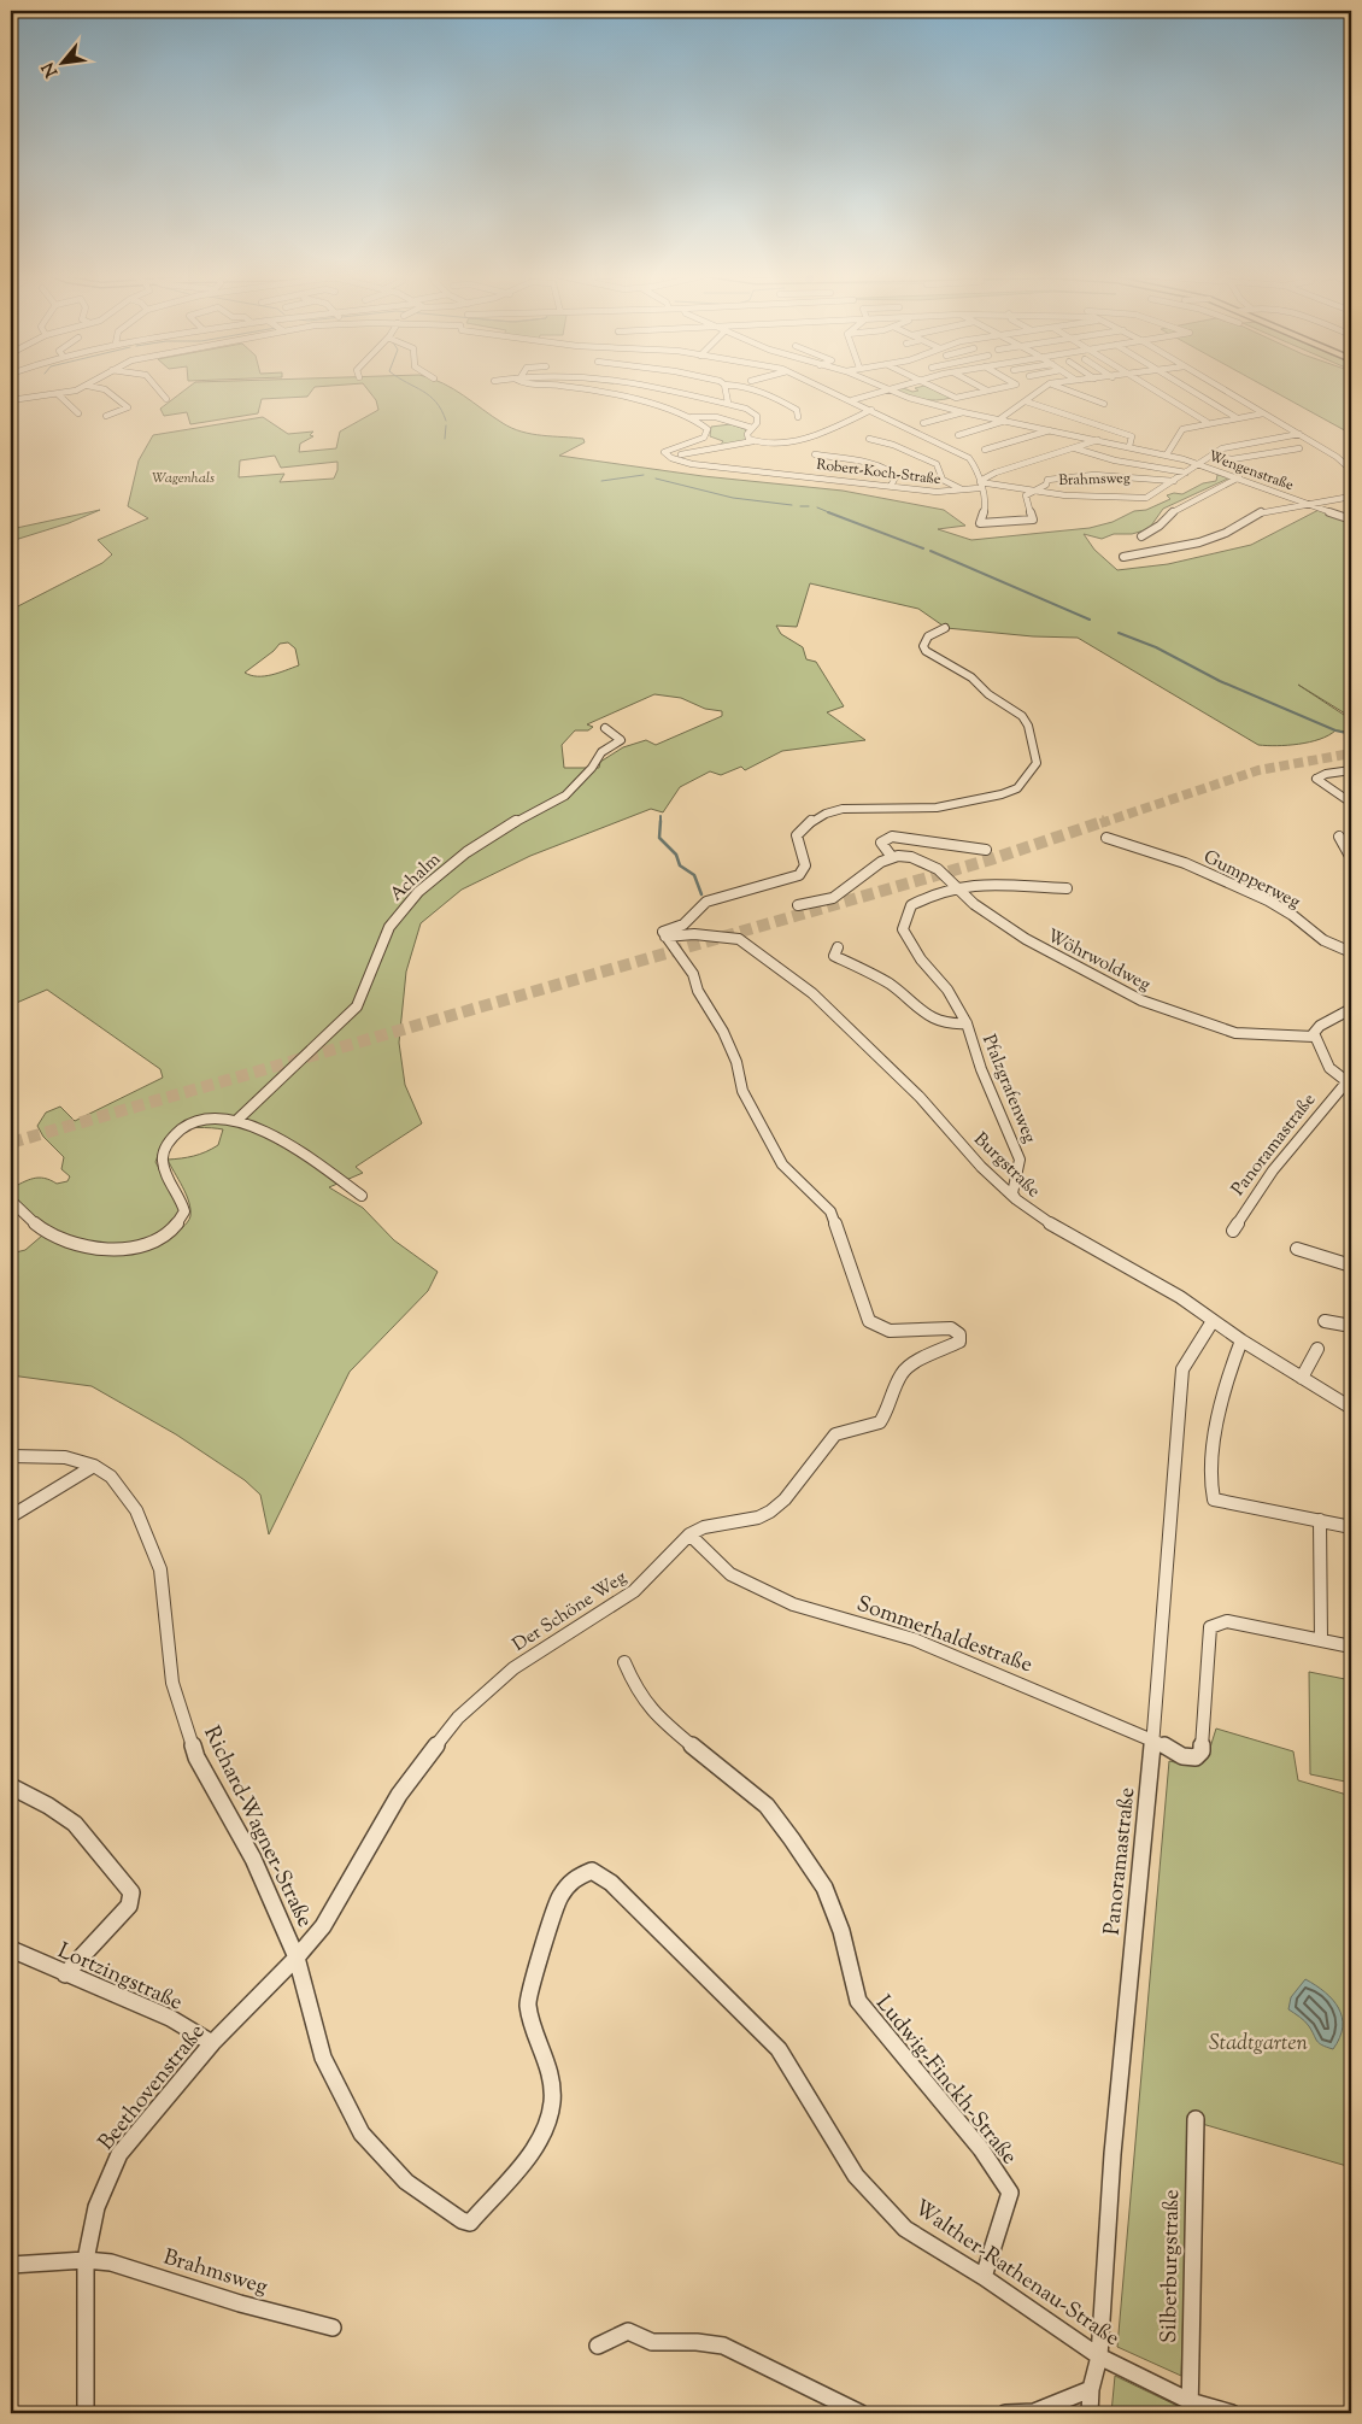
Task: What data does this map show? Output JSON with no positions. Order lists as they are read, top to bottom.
{
  "streets": {
    "street": [
      "Wengenstraße",
      "Robert-Koch-Straße",
      "Brahmsweg",
      "Achalm",
      "Gumpperweg",
      "Wöhrwoldweg",
      "Pfalzgrafenweg",
      "Panoramastraße",
      "Burgstraße",
      "Der Schöne Weg",
      "Sommerhaldestraße",
      "Richard-Wagner-Straße",
      "Lortzingstraße",
      "Ludwig-Finckh-Straße",
      "Beethovenstraße",
      "Silberburgstraße",
      "Walther-Rathenau-Straße"
    ]
  },
  "crossings": [
    ["Brahmsweg", "Beethovenstraße"],
    ["Wöhrwoldweg", "Pfalzgrafenweg"],
    ["Pfalzgrafenweg", "Burgstraße"],
    ["Panoramastraße", "Burgstraße"],
    ["Panoramastraße", "Sommerhaldestraße"],
    ["Panoramastraße", "Walther-Rathenau-Straße"],
    ["Burgstraße", "Der Schöne Weg"],
    ["Der Schöne Weg", "Sommerhaldestraße"],
    ["Der Schöne Weg", "Richard-Wagner-Straße"],
    ["Der Schöne Weg", "Beethovenstraße"],
    ["Richard-Wagner-Straße", "Beethovenstraße"],
    ["Richard-Wagner-Straße", "Walther-Rathenau-Straße"],
    ["Lortzingstraße", "Beethovenstraße"],
    ["Ludwig-Finckh-Straße", "Walther-Rathenau-Straße"],
    ["Silberburgstraße", "Walther-Rathenau-Straße"]
  ],
  "parks": ["Wagenhals", "Stadtgarten"],
  "north": "bottom left"
}
